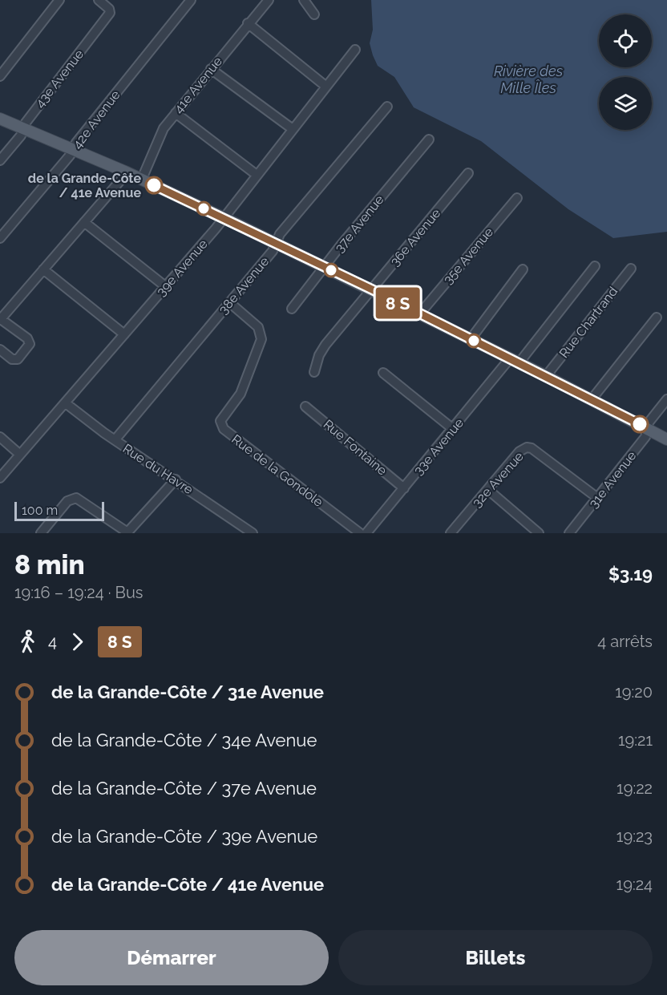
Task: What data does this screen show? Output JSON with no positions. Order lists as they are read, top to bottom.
{
  "streets": {
    "street": [
      "43e Avenue",
      "41e Avenue",
      "42e Avenue",
      "37e Avenue",
      "36e Avenue",
      "35e Avenue",
      "39e Avenue",
      "38e Avenue",
      "Rue Chartrand",
      "33e Avenue",
      "Rue Fontaine",
      "Rue du Havre",
      "Rue de la Gondole",
      "32e Avenue",
      "31e Avenue"
    ]
  },
  "crossings": [
    ["39e Avenue", "Rue du Havre"],
    ["38e Avenue", "Rue du Havre"],
    ["38e Avenue", "Rue de la Gondole"],
    ["33e Avenue", "Rue Fontaine"],
    ["32e Avenue", "31e Avenue"]
  ],
  "water": ["Rivière des Mille Îles"],
  "places": ["de la Grande-Côte / 41e Avenue"],
  "scale_bar": "100 m",
  "page": {
    "on_map": "8 S",
    "scale": "100 m",
    "heading": ["8 min", "19:16 – 19:24 · Bus", "$3.19"],
    "legs": ["4", "8 S", "4 arrêts"],
    "list": [
      {
        "name": "de la Grande-Côte / 31e Avenue",
        "value": "19:20"
      },
      {
        "name": "de la Grande-Côte / 34e Avenue",
        "value": "19:21"
      },
      {
        "name": "de la Grande-Côte / 37e Avenue",
        "value": "19:22"
      },
      {
        "name": "de la Grande-Côte / 39e Avenue",
        "value": "19:23"
      },
      {
        "name": "de la Grande-Côte / 41e Avenue",
        "value": "19:24"
      }
    ],
    "buttons": ["Démarrer", "Billets"]
  }
}
